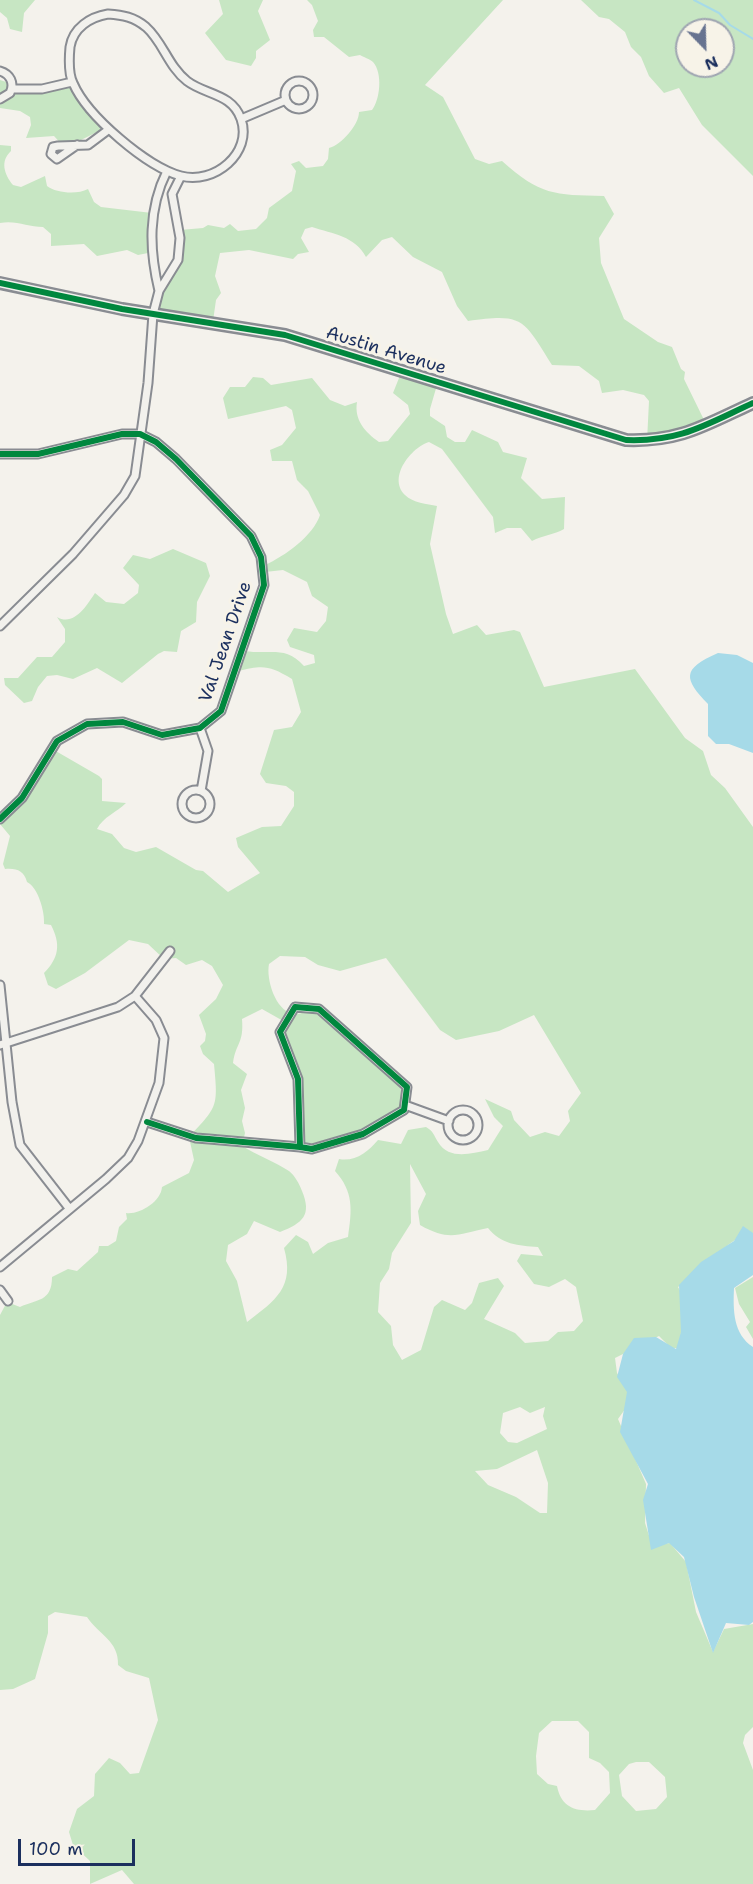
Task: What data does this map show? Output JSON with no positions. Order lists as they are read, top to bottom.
{
  "streets": {
    "street": ["Austin Avenue", "Val Jean Drive"]
  },
  "scale_bar": "100 m",
  "north": "bottom right"
}
